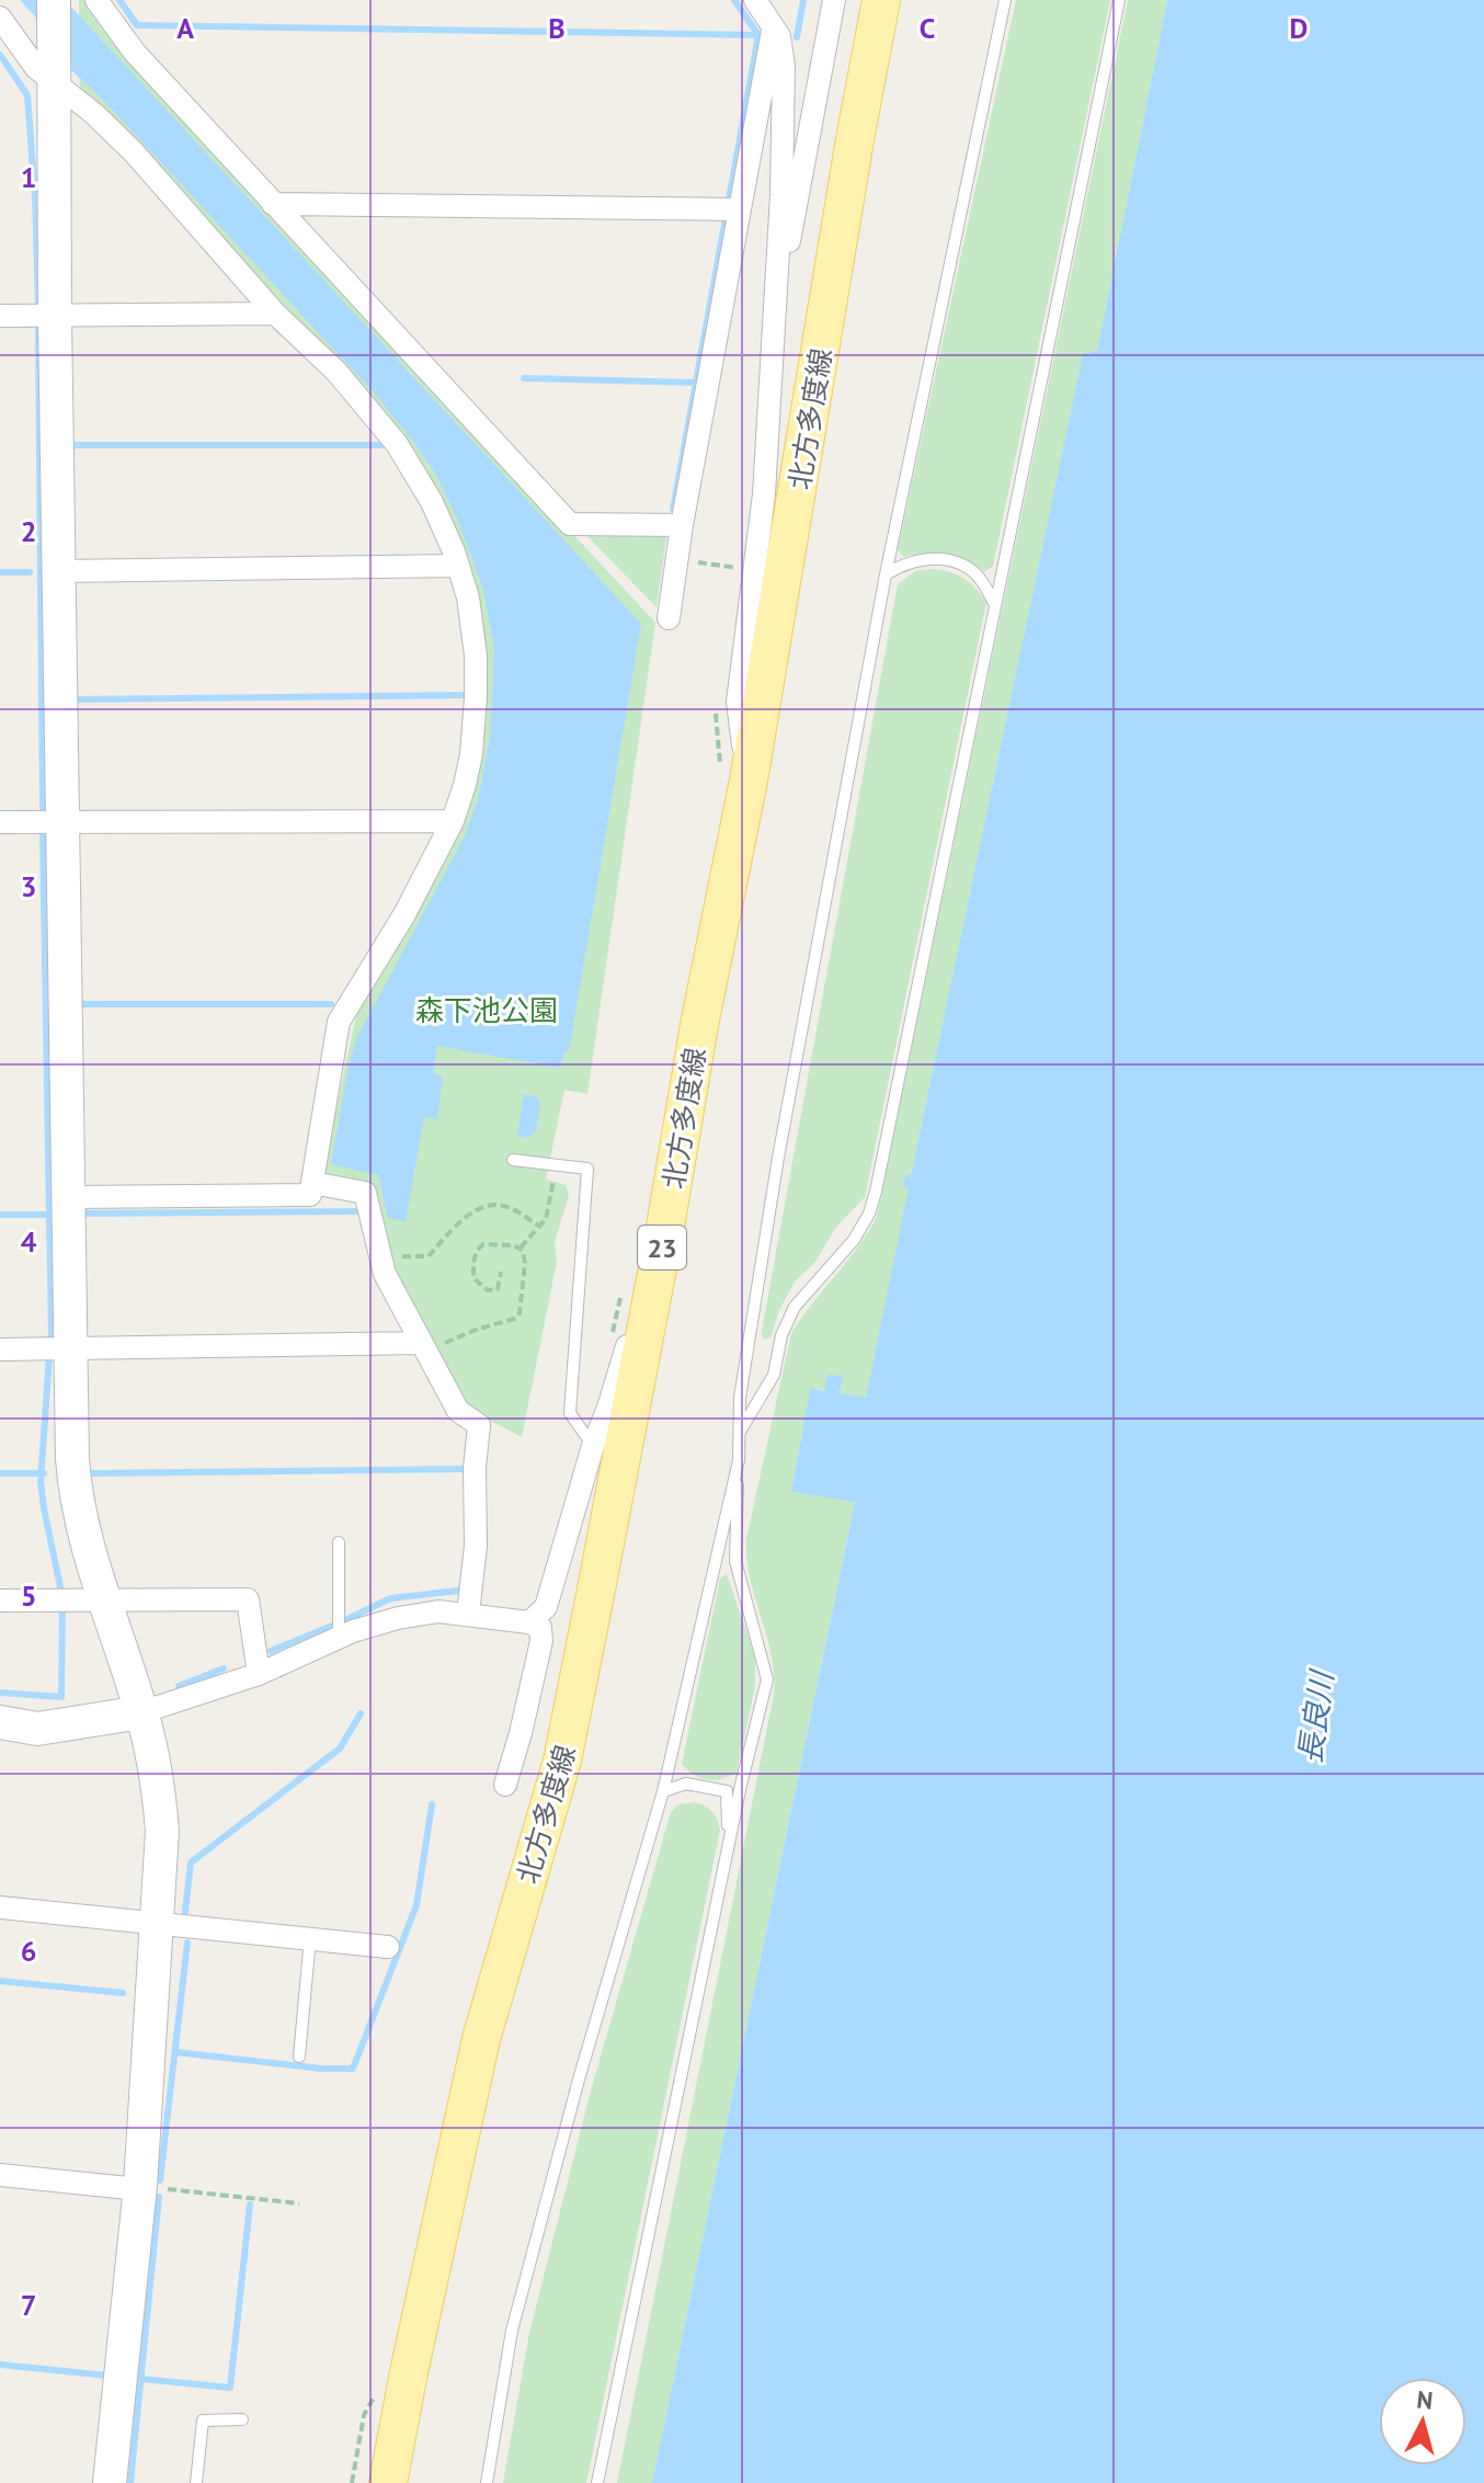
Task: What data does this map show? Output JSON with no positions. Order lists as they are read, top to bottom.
{
  "streets": {
    "main road": ["北方多度線", "23"]
  },
  "water": ["長良川"],
  "parks": ["森下池公園"],
  "north": "top",
  "grid": {
    "columns": [
      "A",
      "B",
      "C",
      "D"
    ],
    "rows": [
      "1",
      "2",
      "3",
      "4",
      "5",
      "6",
      "7"
    ]
  }
}
